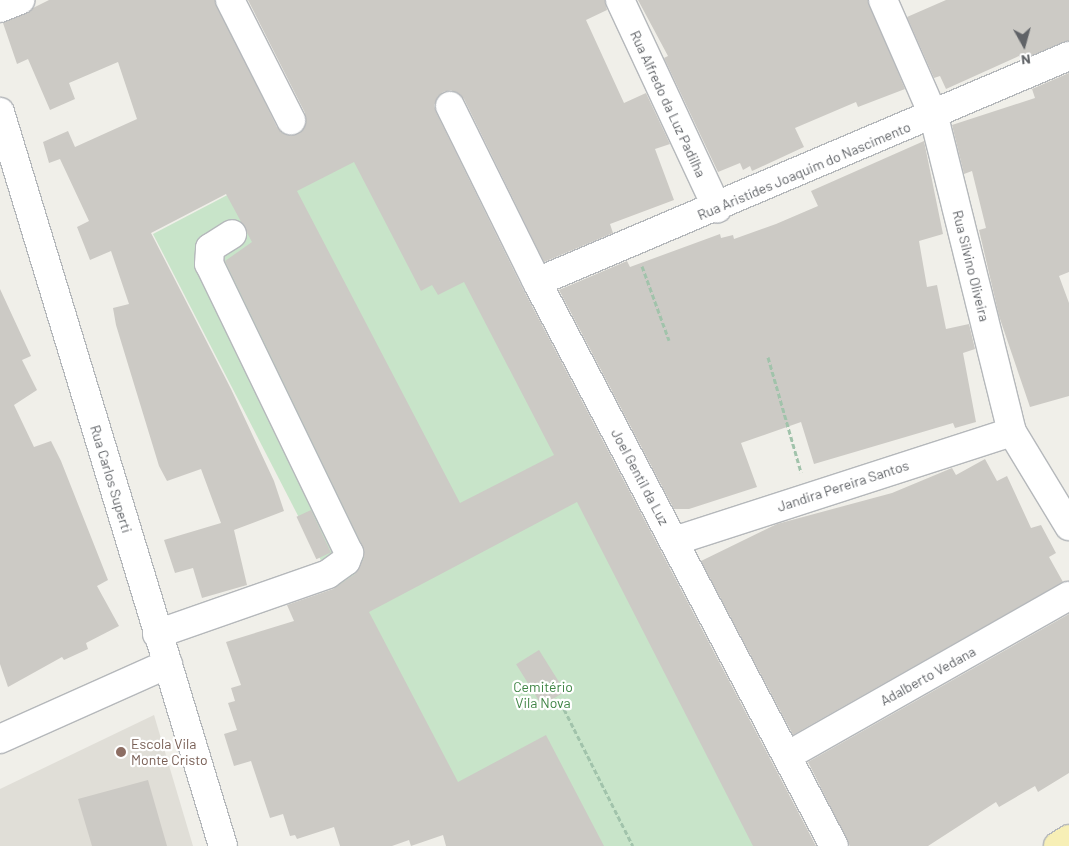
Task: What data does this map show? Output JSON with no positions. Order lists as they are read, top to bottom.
{
  "streets": {
    "street": [
      "Rua Alfredo da Luz Padilha",
      "Rua Aristídes Joaquim do Nascimento",
      "Rua Silvino Oliveira",
      "Joel Gentil da Luz",
      "Rua Carlos Superti",
      "Jandira Pereira Santos",
      "Adalberto Vedana"
    ]
  },
  "crossings": [
    ["Rua Alfredo da Luz Padilha", "Rua Aristídes Joaquim do Nascimento"],
    ["Rua Aristídes Joaquim do Nascimento", "Rua Silvino Oliveira"],
    ["Rua Aristídes Joaquim do Nascimento", "Joel Gentil da Luz"],
    ["Rua Silvino Oliveira", "Jandira Pereira Santos"],
    ["Joel Gentil da Luz", "Jandira Pereira Santos"],
    ["Joel Gentil da Luz", "Adalberto Vedana"]
  ],
  "parks": ["Cemitério Vila Nova"],
  "places": ["Escola Vila Monte Cristo"],
  "north": "bottom"
}
